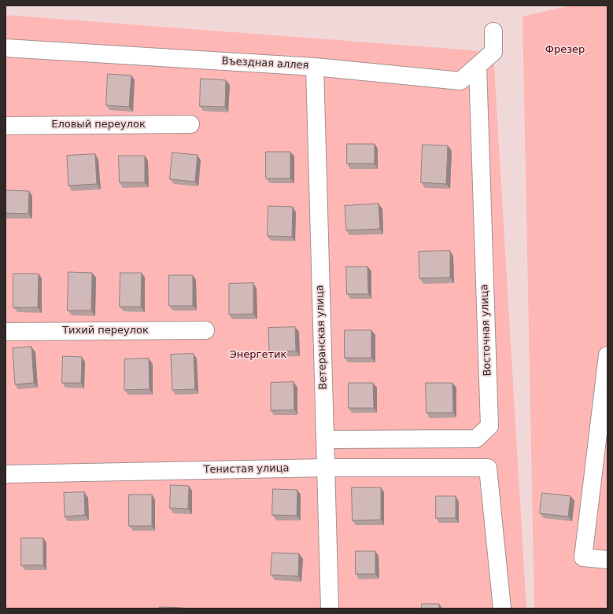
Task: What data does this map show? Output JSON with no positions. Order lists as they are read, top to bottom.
{
  "streets": {
    "street": [
      "Въездная аллея",
      "Еловый переулок",
      "Восточная улица",
      "Тихий переулок",
      "Ветеранская улица",
      "Тенистая улица"
    ]
  },
  "crossings": [
    ["Въездная аллея", "Восточная улица"],
    ["Въездная аллея", "Ветеранская улица"],
    ["Восточная улица", "Ветеранская улица"],
    ["Ветеранская улица", "Тенистая улица"]
  ],
  "parks": ["Фрезер", "Энергетик"]
}
